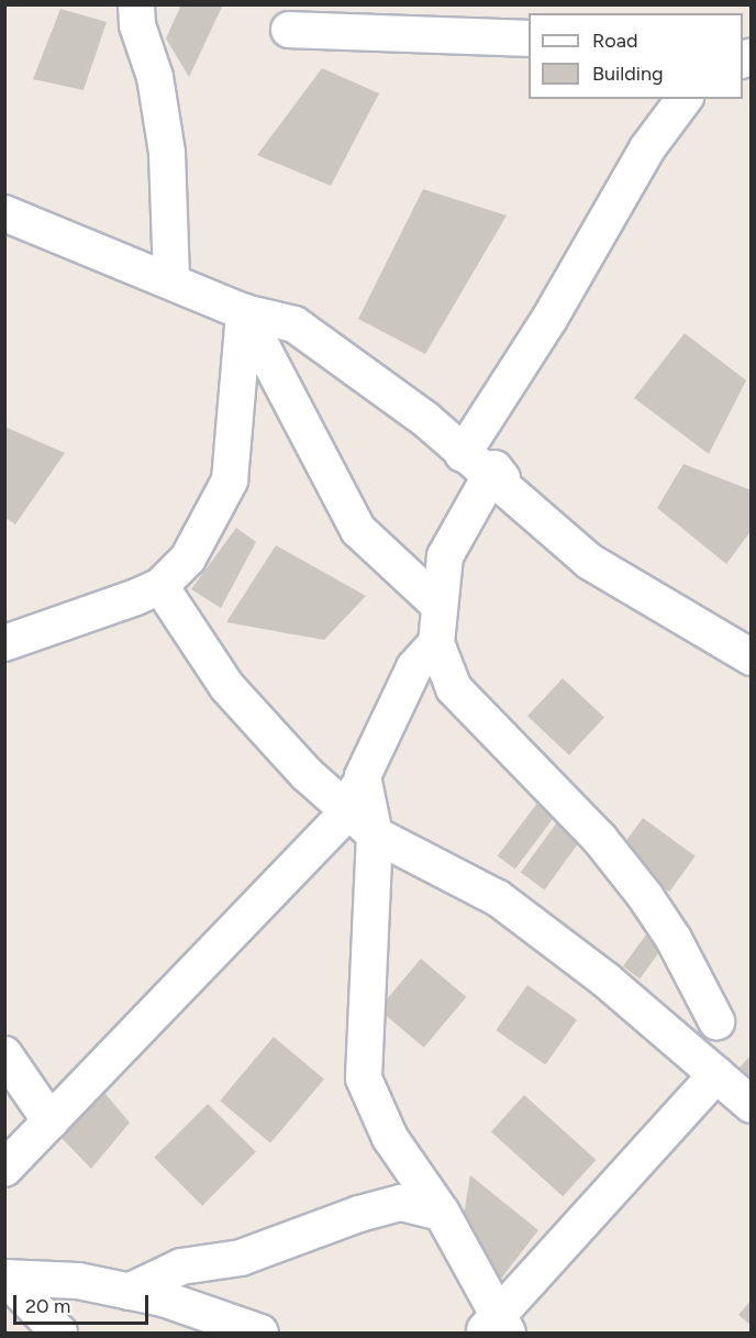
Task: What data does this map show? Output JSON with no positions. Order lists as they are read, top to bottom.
{
  "legend": ["Road", "Building"],
  "scale_bar": "20 m"
}
